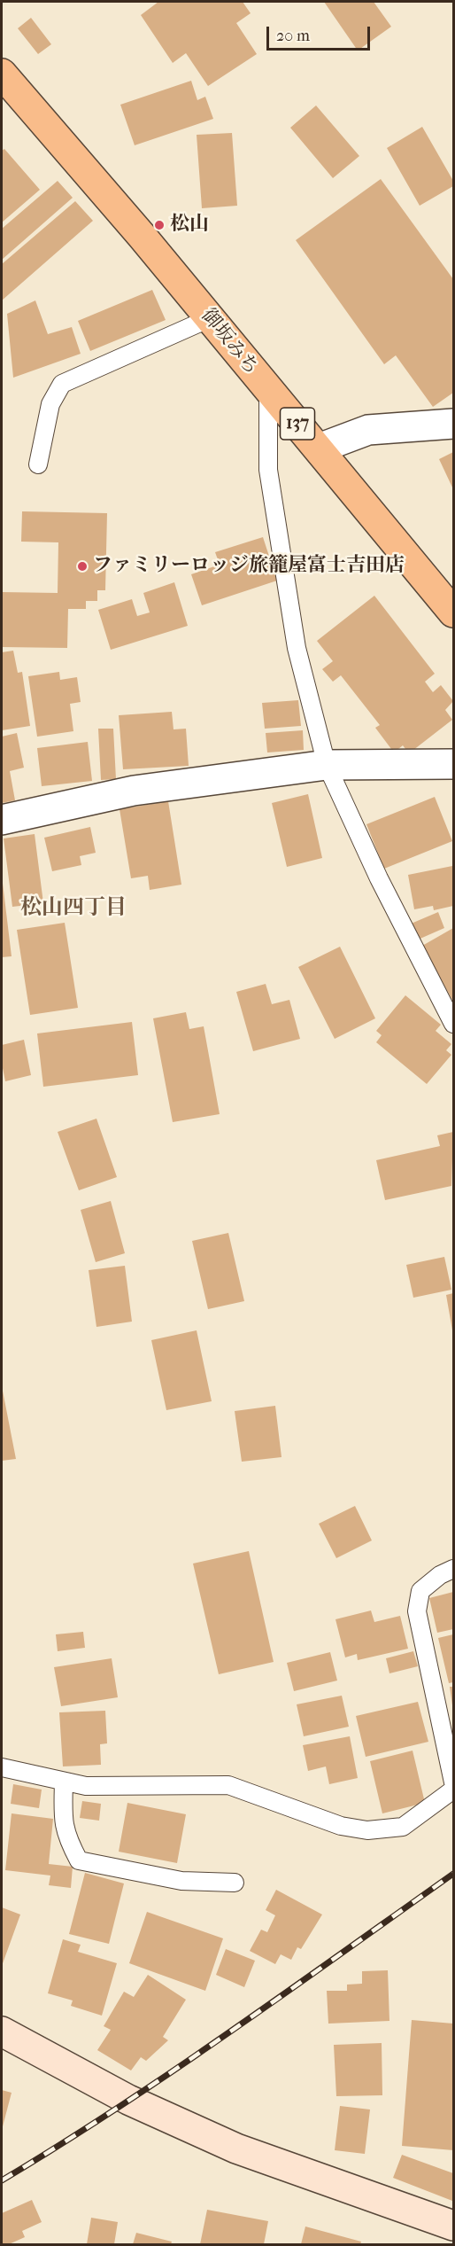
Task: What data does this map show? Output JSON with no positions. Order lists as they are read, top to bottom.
{
  "streets": {
    "highway": ["御坂みち", "137"]
  },
  "districts": ["松山四丁目"],
  "places": ["松山", "ファミリーロッジ旅籠屋富士吉田店"],
  "scale_bar": "20 m"
}
